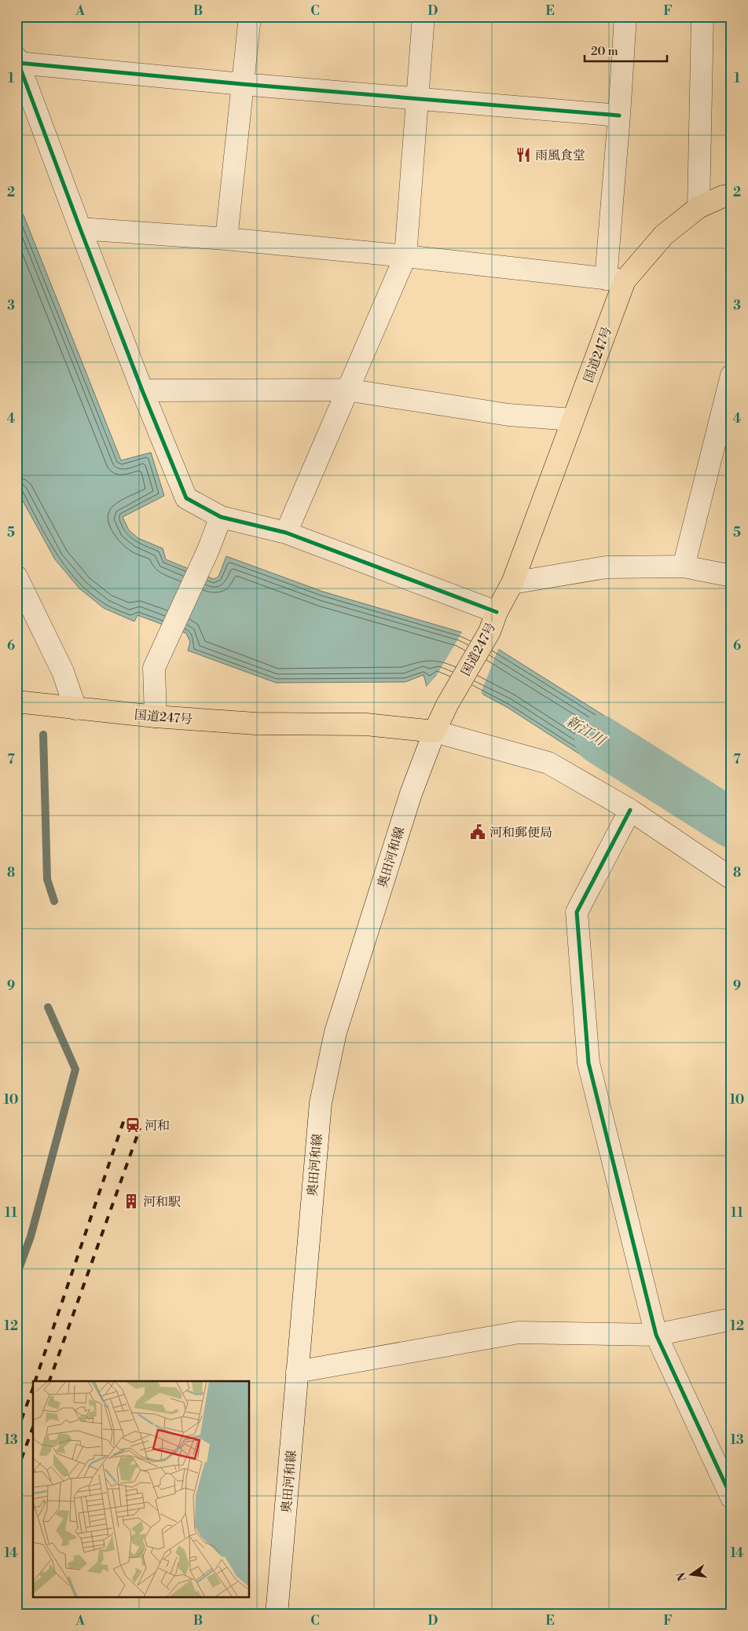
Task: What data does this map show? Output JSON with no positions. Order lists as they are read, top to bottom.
{
  "streets": {
    "highway": ["国道247号"],
    "street": ["奥田河和線"]
  },
  "crossings": [
    ["国道247号", "奥田河和線"]
  ],
  "water": ["新江川"],
  "places": {
    "restaurant": ["雨風食堂"],
    "public building": ["河和郵便局"],
    "station": ["河和"],
    "building": ["河和駅"]
  },
  "scale_bar": "20 m",
  "north": "left",
  "grid": {
    "columns": [
      "A",
      "B",
      "C",
      "D",
      "E",
      "F"
    ],
    "rows": [
      "1",
      "2",
      "3",
      "4",
      "5",
      "6",
      "7",
      "8",
      "9",
      "10",
      "11",
      "12",
      "13",
      "14"
    ]
  }
}
